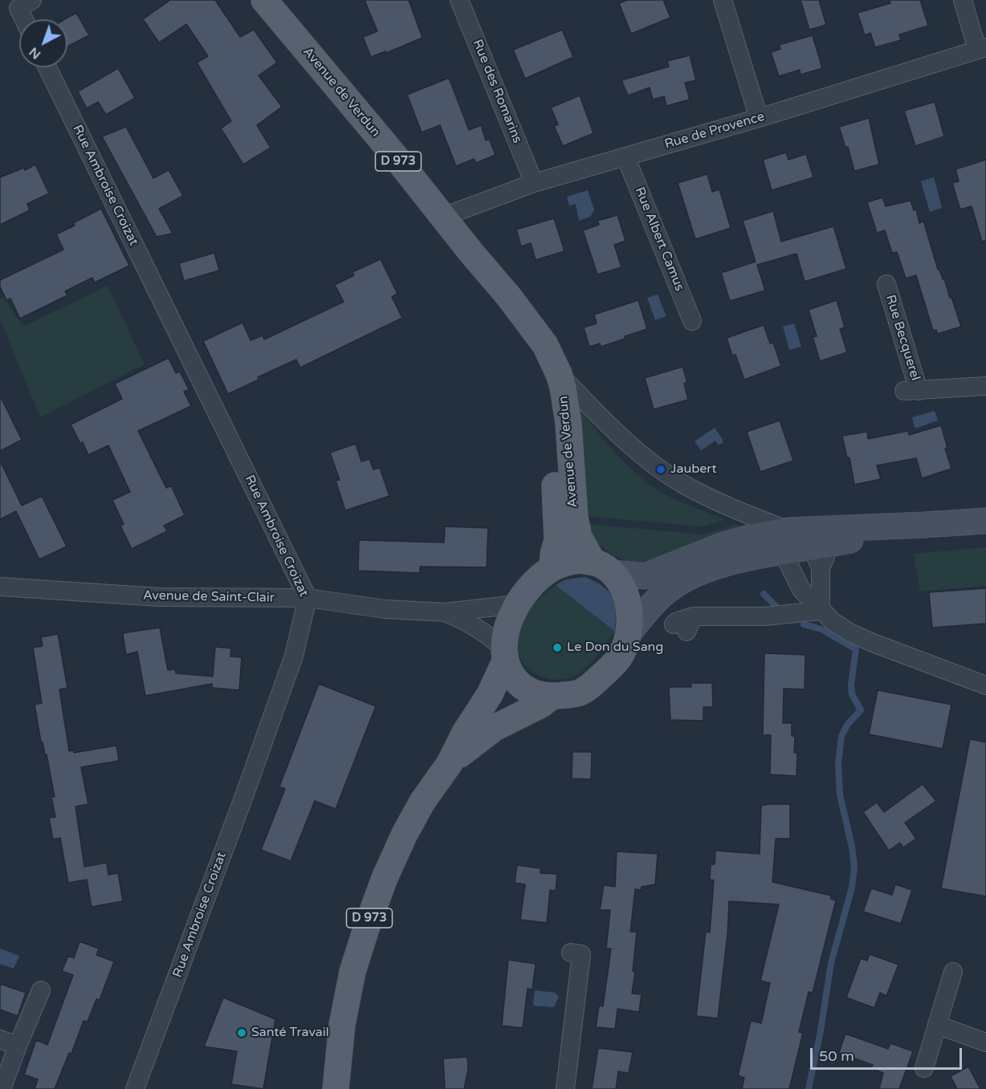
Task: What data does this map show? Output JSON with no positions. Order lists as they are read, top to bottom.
{
  "streets": {
    "main road": ["Avenue de Verdun", "D 973"],
    "street": [
      "Rue des Romarins",
      "Rue de Provence",
      "Rue Ambroise Croizat",
      "Rue Albert Camus",
      "Rue Becquerel",
      "Avenue de Saint-Clair"
    ]
  },
  "crossings": [
    ["Rue des Romarins", "Rue de Provence"],
    ["Avenue de Verdun", "Rue de Provence"],
    ["Avenue de Verdun", "D 973"],
    ["Avenue de Verdun", "Avenue de Saint-Clair"],
    ["Rue de Provence", "Rue Albert Camus"],
    ["D 973", "Avenue de Saint-Clair"],
    ["Rue Ambroise Croizat", "Avenue de Saint-Clair"]
  ],
  "places": ["Jaubert", "Le Don du Sang", "Santé Travail"],
  "scale_bar": "50 m",
  "north": "bottom left"
}
